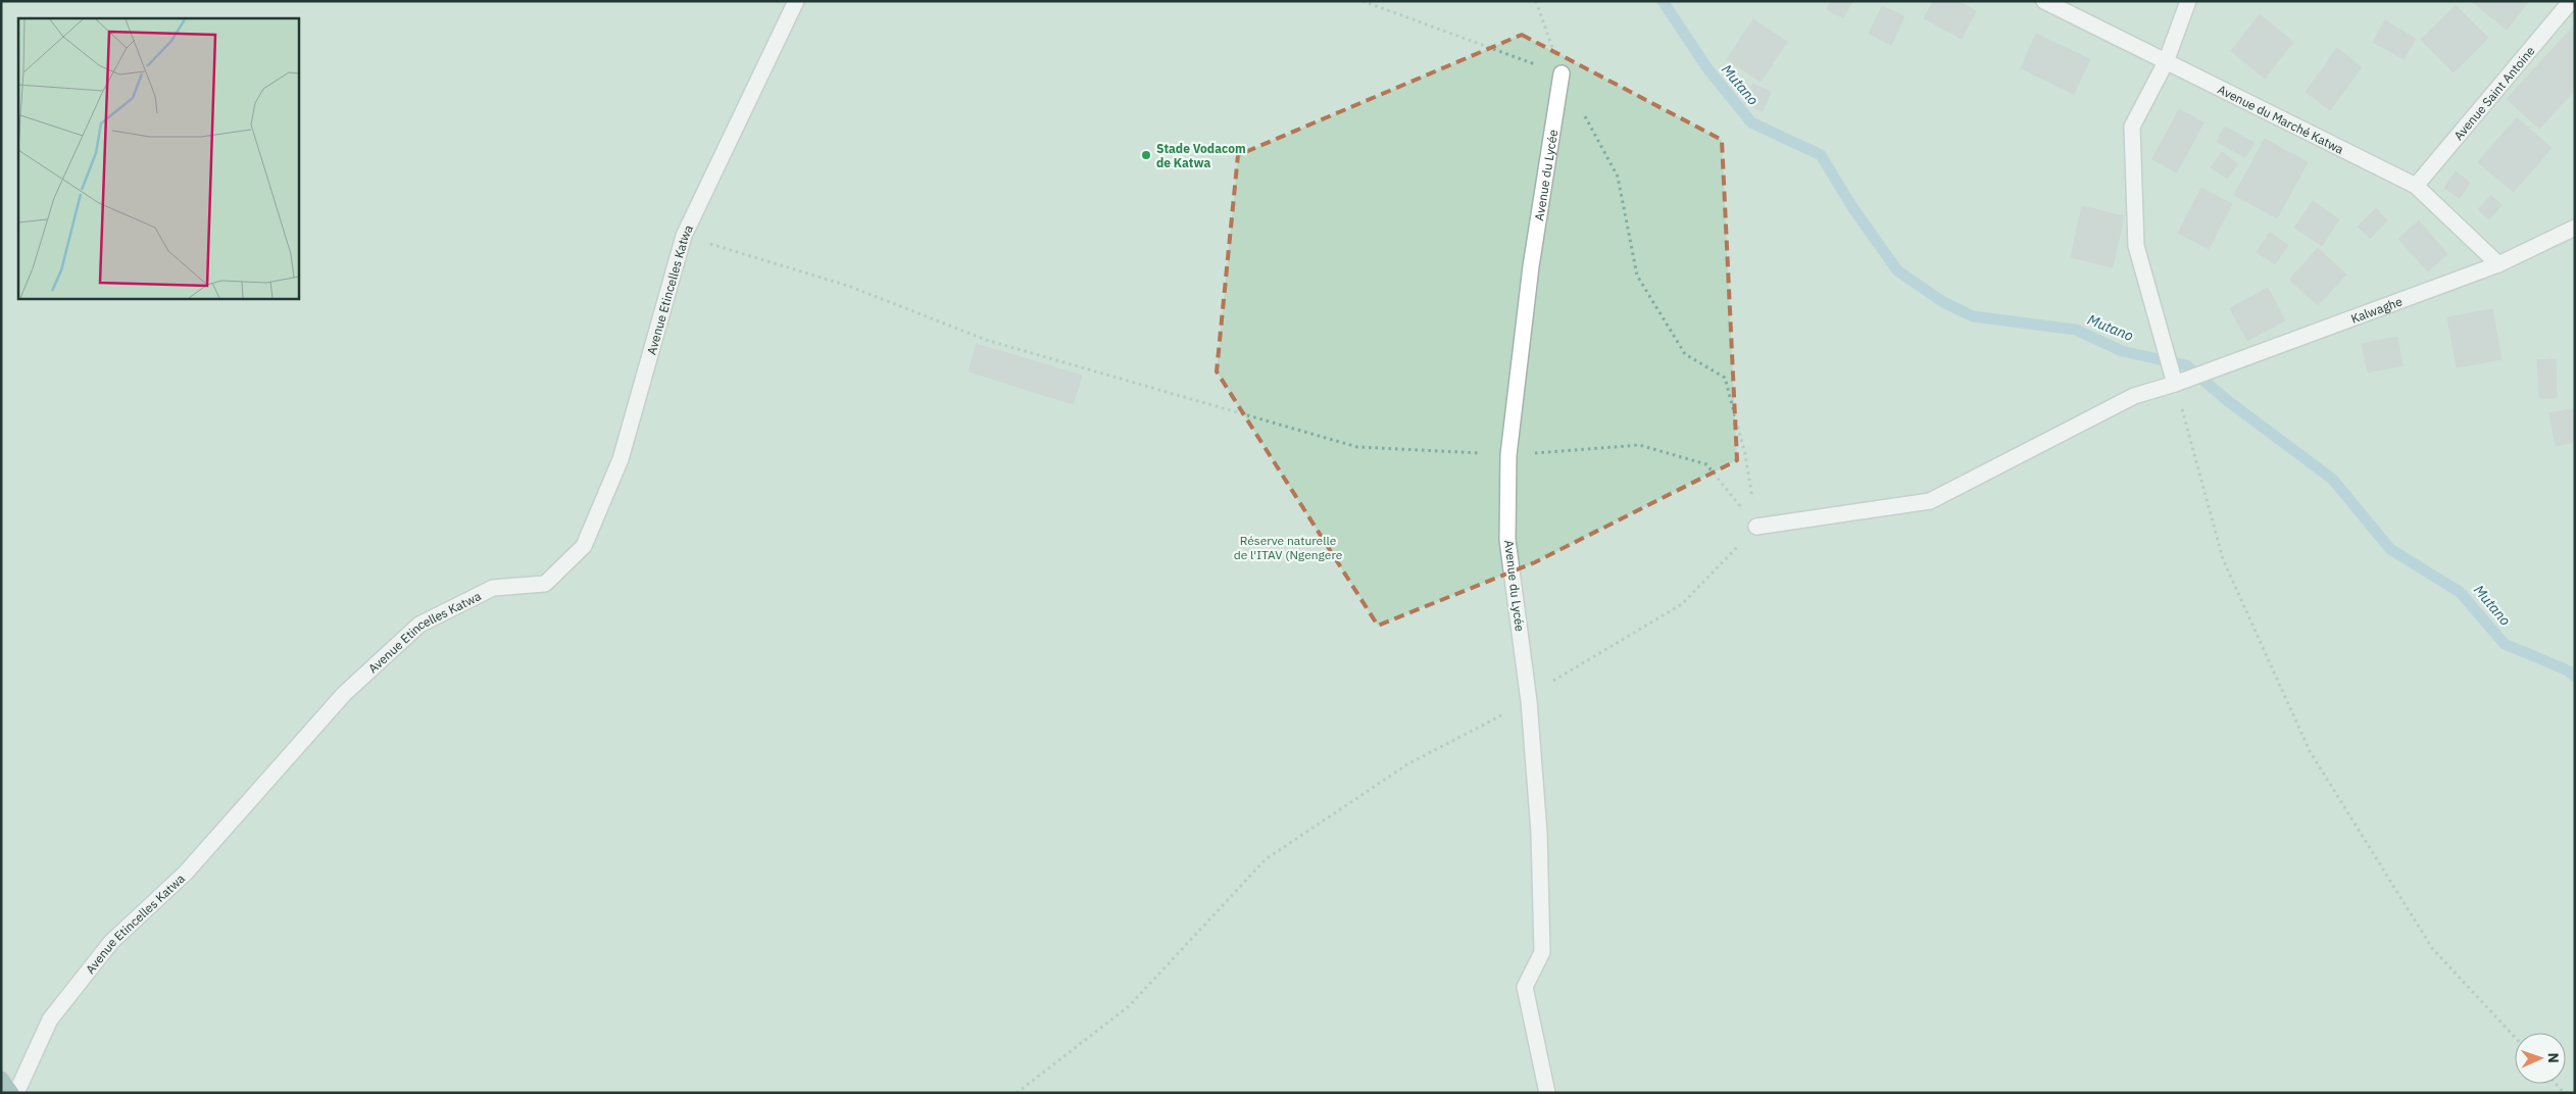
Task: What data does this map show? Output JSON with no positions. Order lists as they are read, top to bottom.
{
  "streets": {
    "street": [
      "Avenue Saint Antoine",
      "Avenue du Marché Katwa",
      "Avenue du Lycée",
      "Avenue Etincelles Katwa",
      "Kalwaghe"
    ]
  },
  "crossings": [
    ["Avenue Saint Antoine", "Avenue du Marché Katwa"],
    ["Avenue du Marché Katwa", "Kalwaghe"]
  ],
  "water": ["Mutano"],
  "parks": ["Réserve naturelle de l'ITAV (Ngengere"],
  "places": ["Stade Vodacom de Katwa"],
  "north": "right"
}
